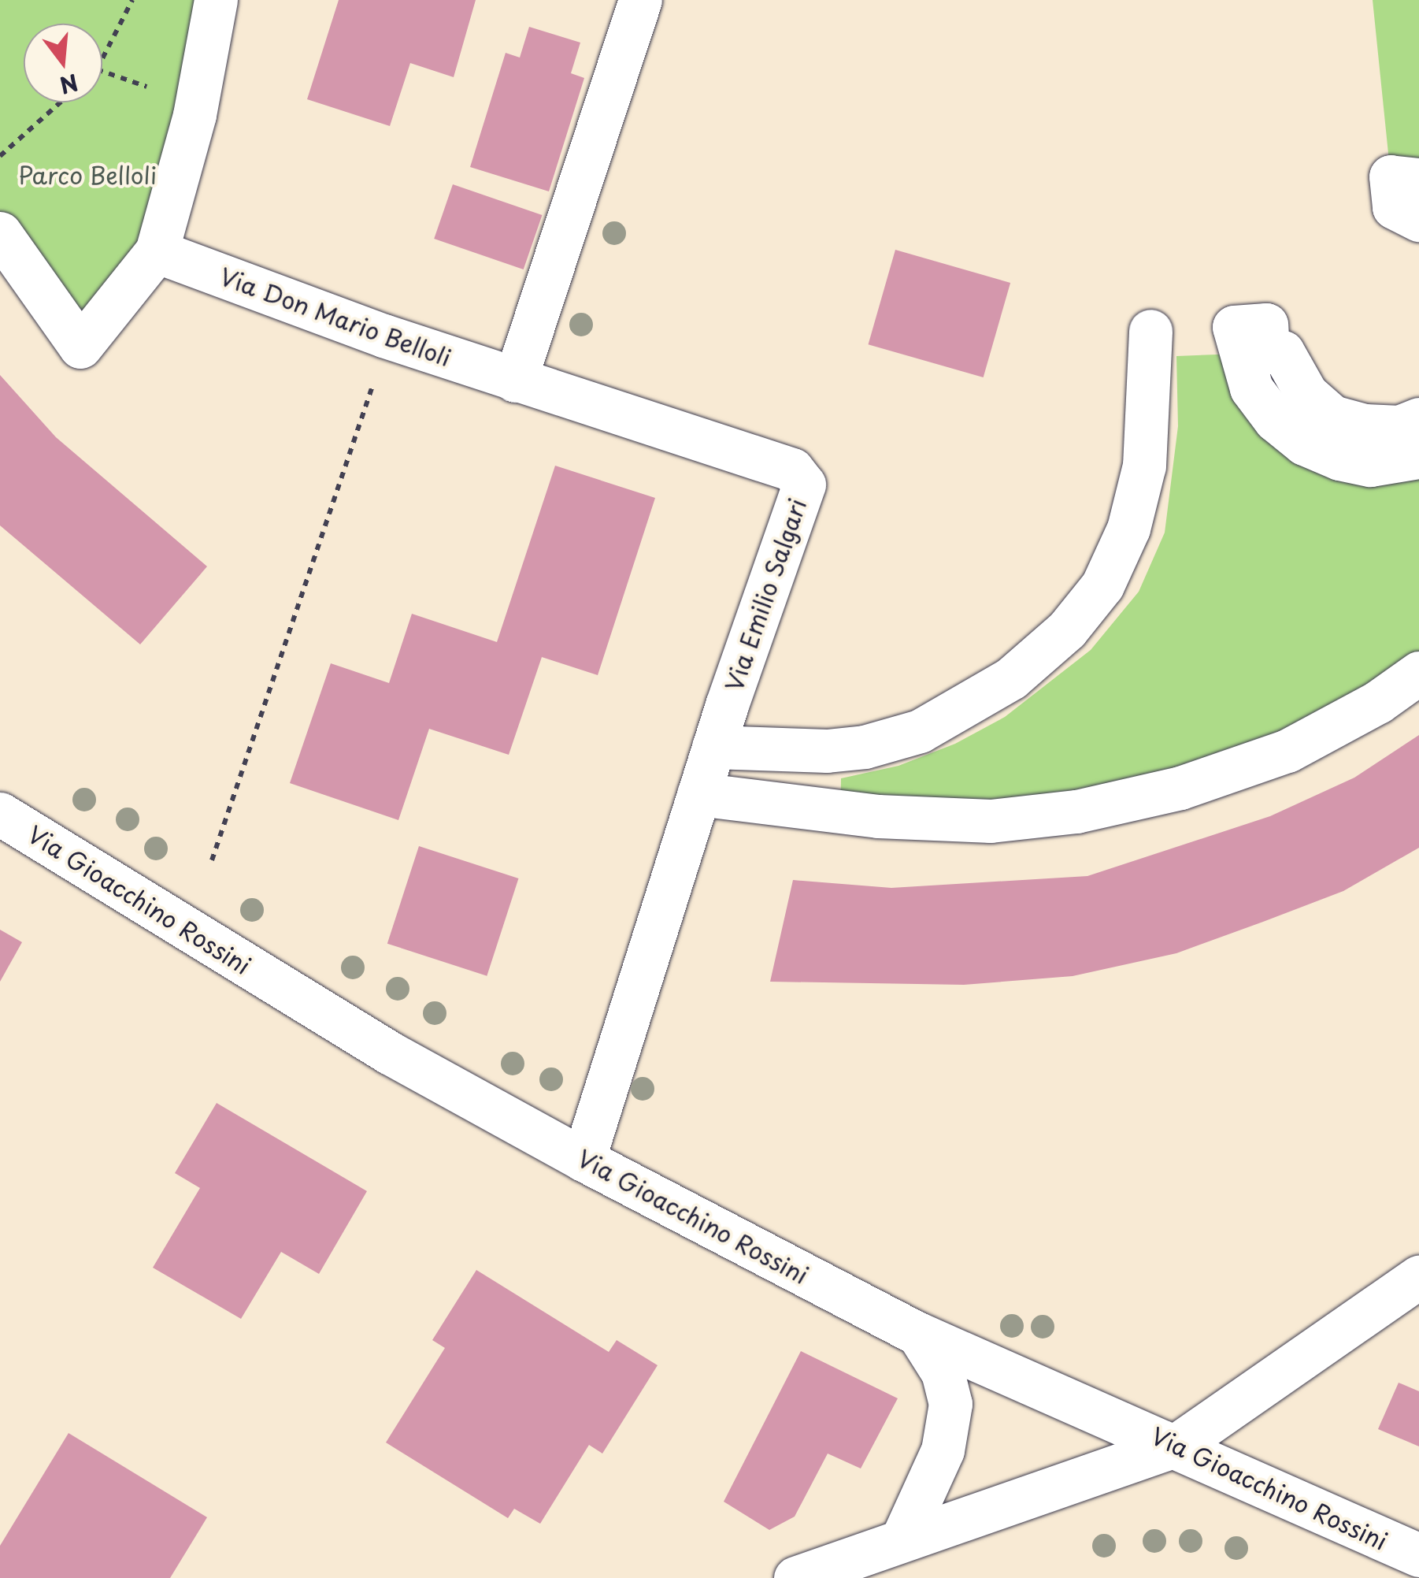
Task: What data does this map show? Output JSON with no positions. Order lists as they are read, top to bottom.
{
  "streets": {
    "street": ["Via Don Mario Belloli", "Via Emilio Salgari", "Via Gioacchino Rossini"]
  },
  "crossings": [
    ["Via Don Mario Belloli", "Via Emilio Salgari"],
    ["Via Emilio Salgari", "Via Gioacchino Rossini"]
  ],
  "parks": ["Parco Belloli"],
  "north": "bottom"
}
